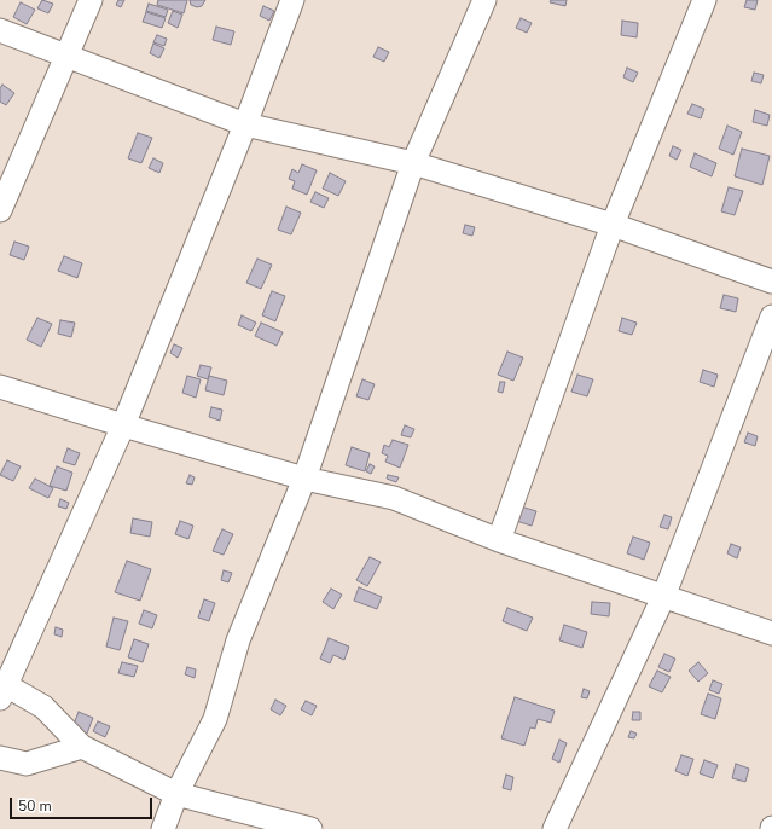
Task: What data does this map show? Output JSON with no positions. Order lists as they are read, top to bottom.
{
  "scale_bar": "50 m"
}
